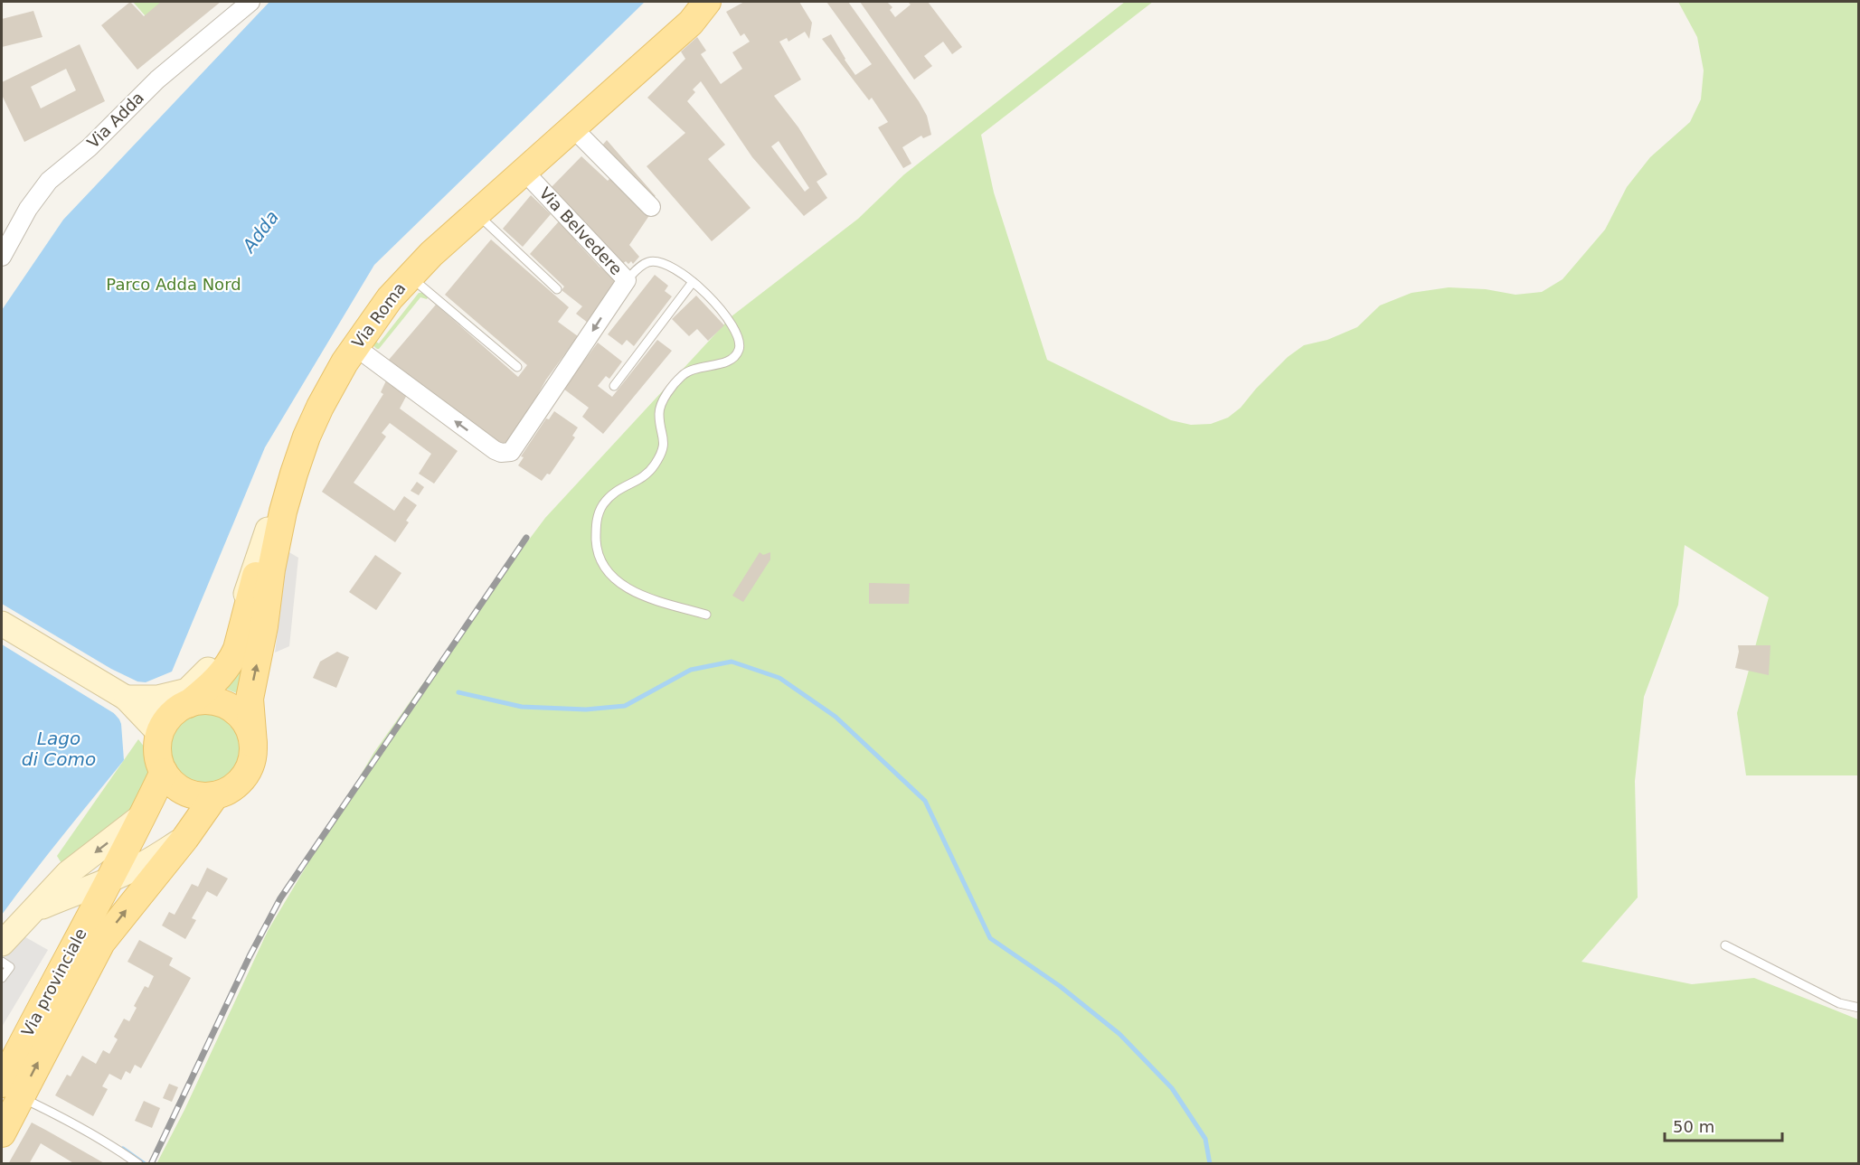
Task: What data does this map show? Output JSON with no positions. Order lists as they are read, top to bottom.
{
  "streets": {
    "main road": ["Via Roma", "Via provinciale"],
    "street": ["Via Adda", "Via Belvedere"]
  },
  "crossings": [
    ["Via Belvedere", "Via Roma"],
    ["Via Roma", "Via provinciale"]
  ],
  "water": ["Adda", "Lago di Como"],
  "parks": ["Parco Adda Nord"],
  "scale_bar": "50 m"
}
